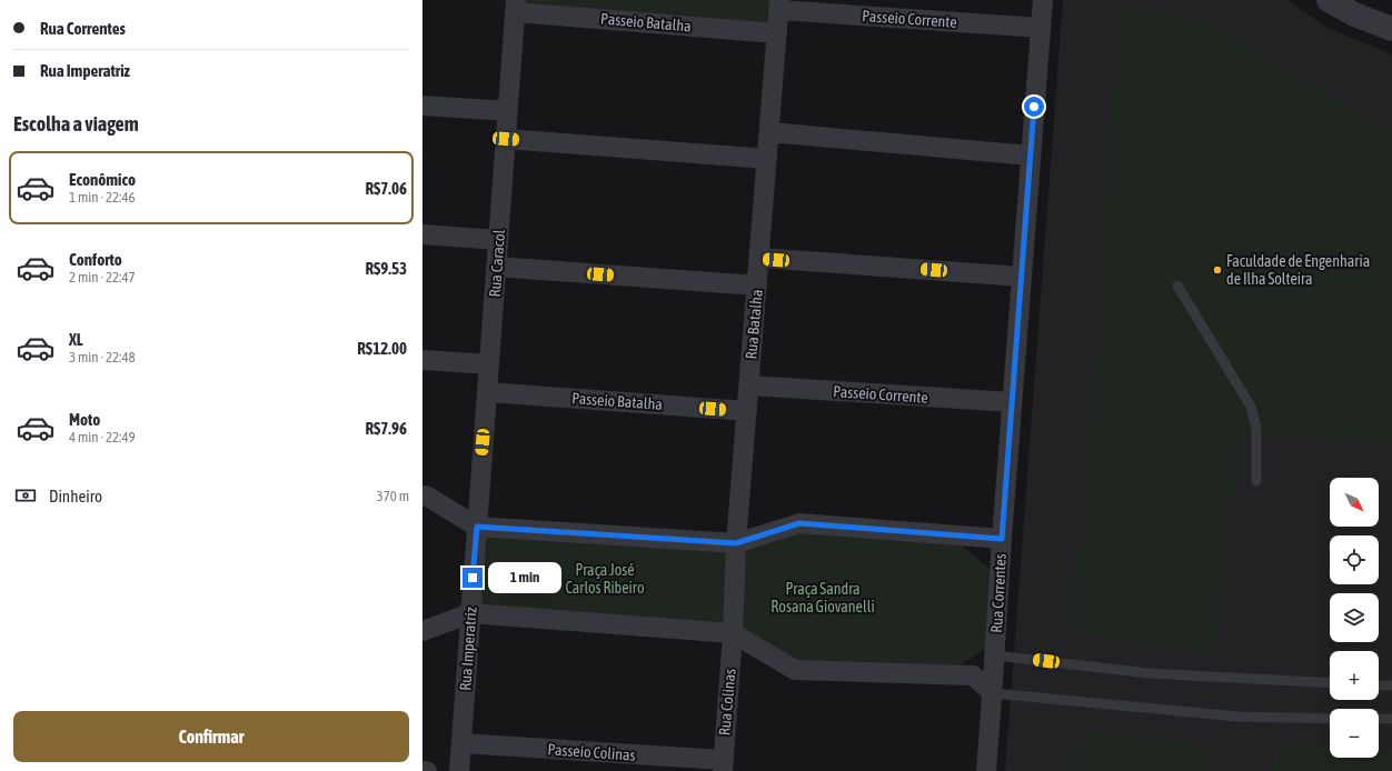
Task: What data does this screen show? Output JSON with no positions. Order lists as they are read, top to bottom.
{
  "streets": {
    "street": [
      "Passeio Corrente",
      "Passeio Batalha",
      "Rua Caracol",
      "Rua Batalha",
      "Rua Correntes",
      "Rua Imperatriz",
      "Rua Colinas",
      "Passeio Colinas"
    ]
  },
  "crossings": [
    ["Passeio Corrente", "Rua Batalha"],
    ["Passeio Corrente", "Rua Correntes"],
    ["Passeio Batalha", "Rua Caracol"],
    ["Passeio Batalha", "Rua Batalha"],
    ["Rua Caracol", "Rua Imperatriz"],
    ["Rua Batalha", "Rua Colinas"],
    ["Rua Imperatriz", "Passeio Colinas"],
    ["Rua Colinas", "Passeio Colinas"]
  ],
  "parks": ["Praça José Carlos Ribeiro", "Praça Sandra Rosana Giovanelli"],
  "places": ["Faculdade de Engenharia de Ilha Solteira"],
  "north": "bottom right",
  "page": {
    "banner": ["Rua Correntes", "Rua Imperatriz"],
    "heading": "Escolha a viagem",
    "list": [
      {
        "name": "Econômico",
        "note": "1 min · 22:46",
        "value": "R$7.06"
      },
      {
        "name": "Conforto",
        "note": "2 min · 22:47",
        "value": "R$9.53"
      },
      {
        "name": "XL",
        "note": "3 min · 22:48",
        "value": "R$12.00"
      },
      {
        "name": "Moto",
        "note": "4 min · 22:49",
        "value": "R$7.96"
      }
    ],
    "pay": ["Dinheiro", "370 m"],
    "map_buttons": ["+", "−"],
    "bubble": "1 min",
    "buttons": "Confirmar"
  }
}
